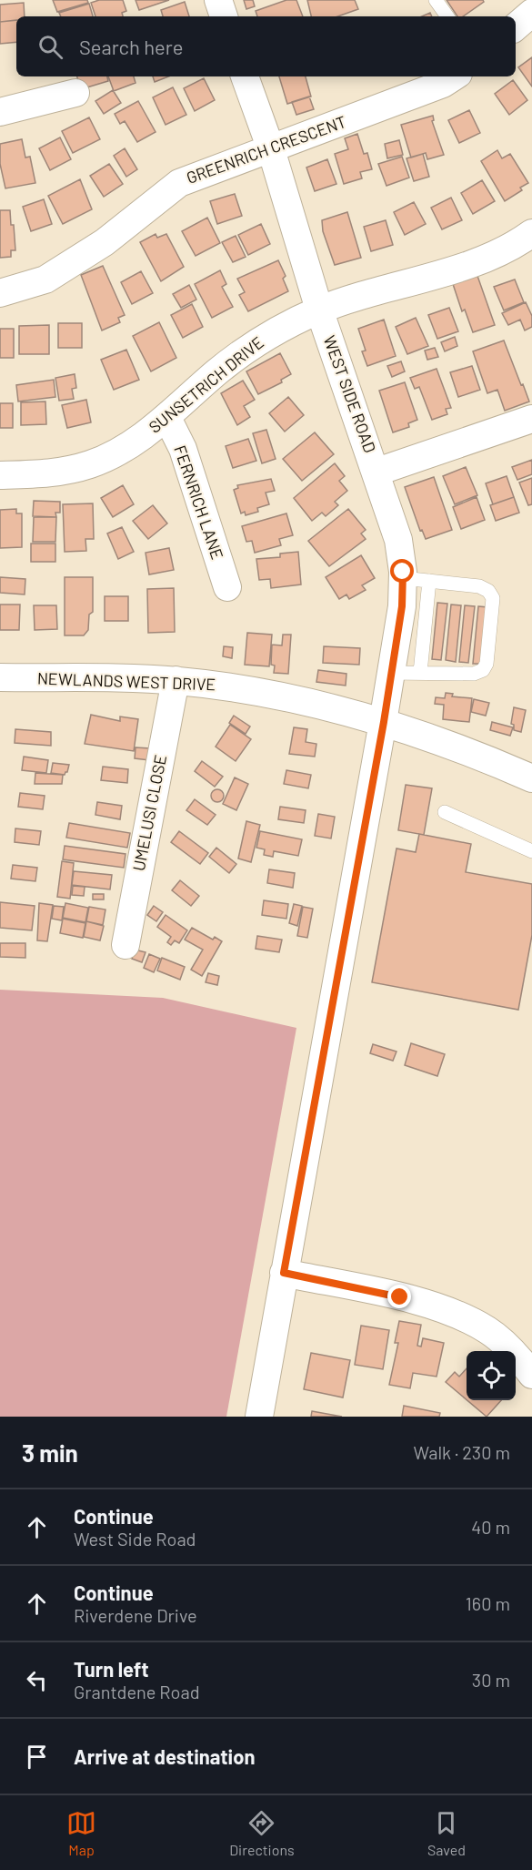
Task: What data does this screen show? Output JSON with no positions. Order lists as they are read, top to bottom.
{
  "streets": {
    "street": [
      "GREENRICH CRESCENT",
      "SUNSETRICH DRIVE",
      "WEST SIDE ROAD",
      "FERNRICH LANE",
      "NEWLANDS WEST DRIVE",
      "UMELUSI CLOSE"
    ]
  },
  "crossings": [
    ["GREENRICH CRESCENT", "WEST SIDE ROAD"],
    ["SUNSETRICH DRIVE", "WEST SIDE ROAD"],
    ["SUNSETRICH DRIVE", "FERNRICH LANE"],
    ["WEST SIDE ROAD", "NEWLANDS WEST DRIVE"],
    ["NEWLANDS WEST DRIVE", "UMELUSI CLOSE"]
  ],
  "page": {
    "search": "Search here",
    "heading": ["3 min", "Walk · 230 m"],
    "list": [
      ["Continue", "West Side Road", "40 m"],
      ["Continue", "Riverdene Drive", "160 m"],
      ["Turn left", "Grantdene Road", "30 m"],
      "Arrive at destination"
    ],
    "nav": ["Map", "Directions", "Saved"]
  }
}
